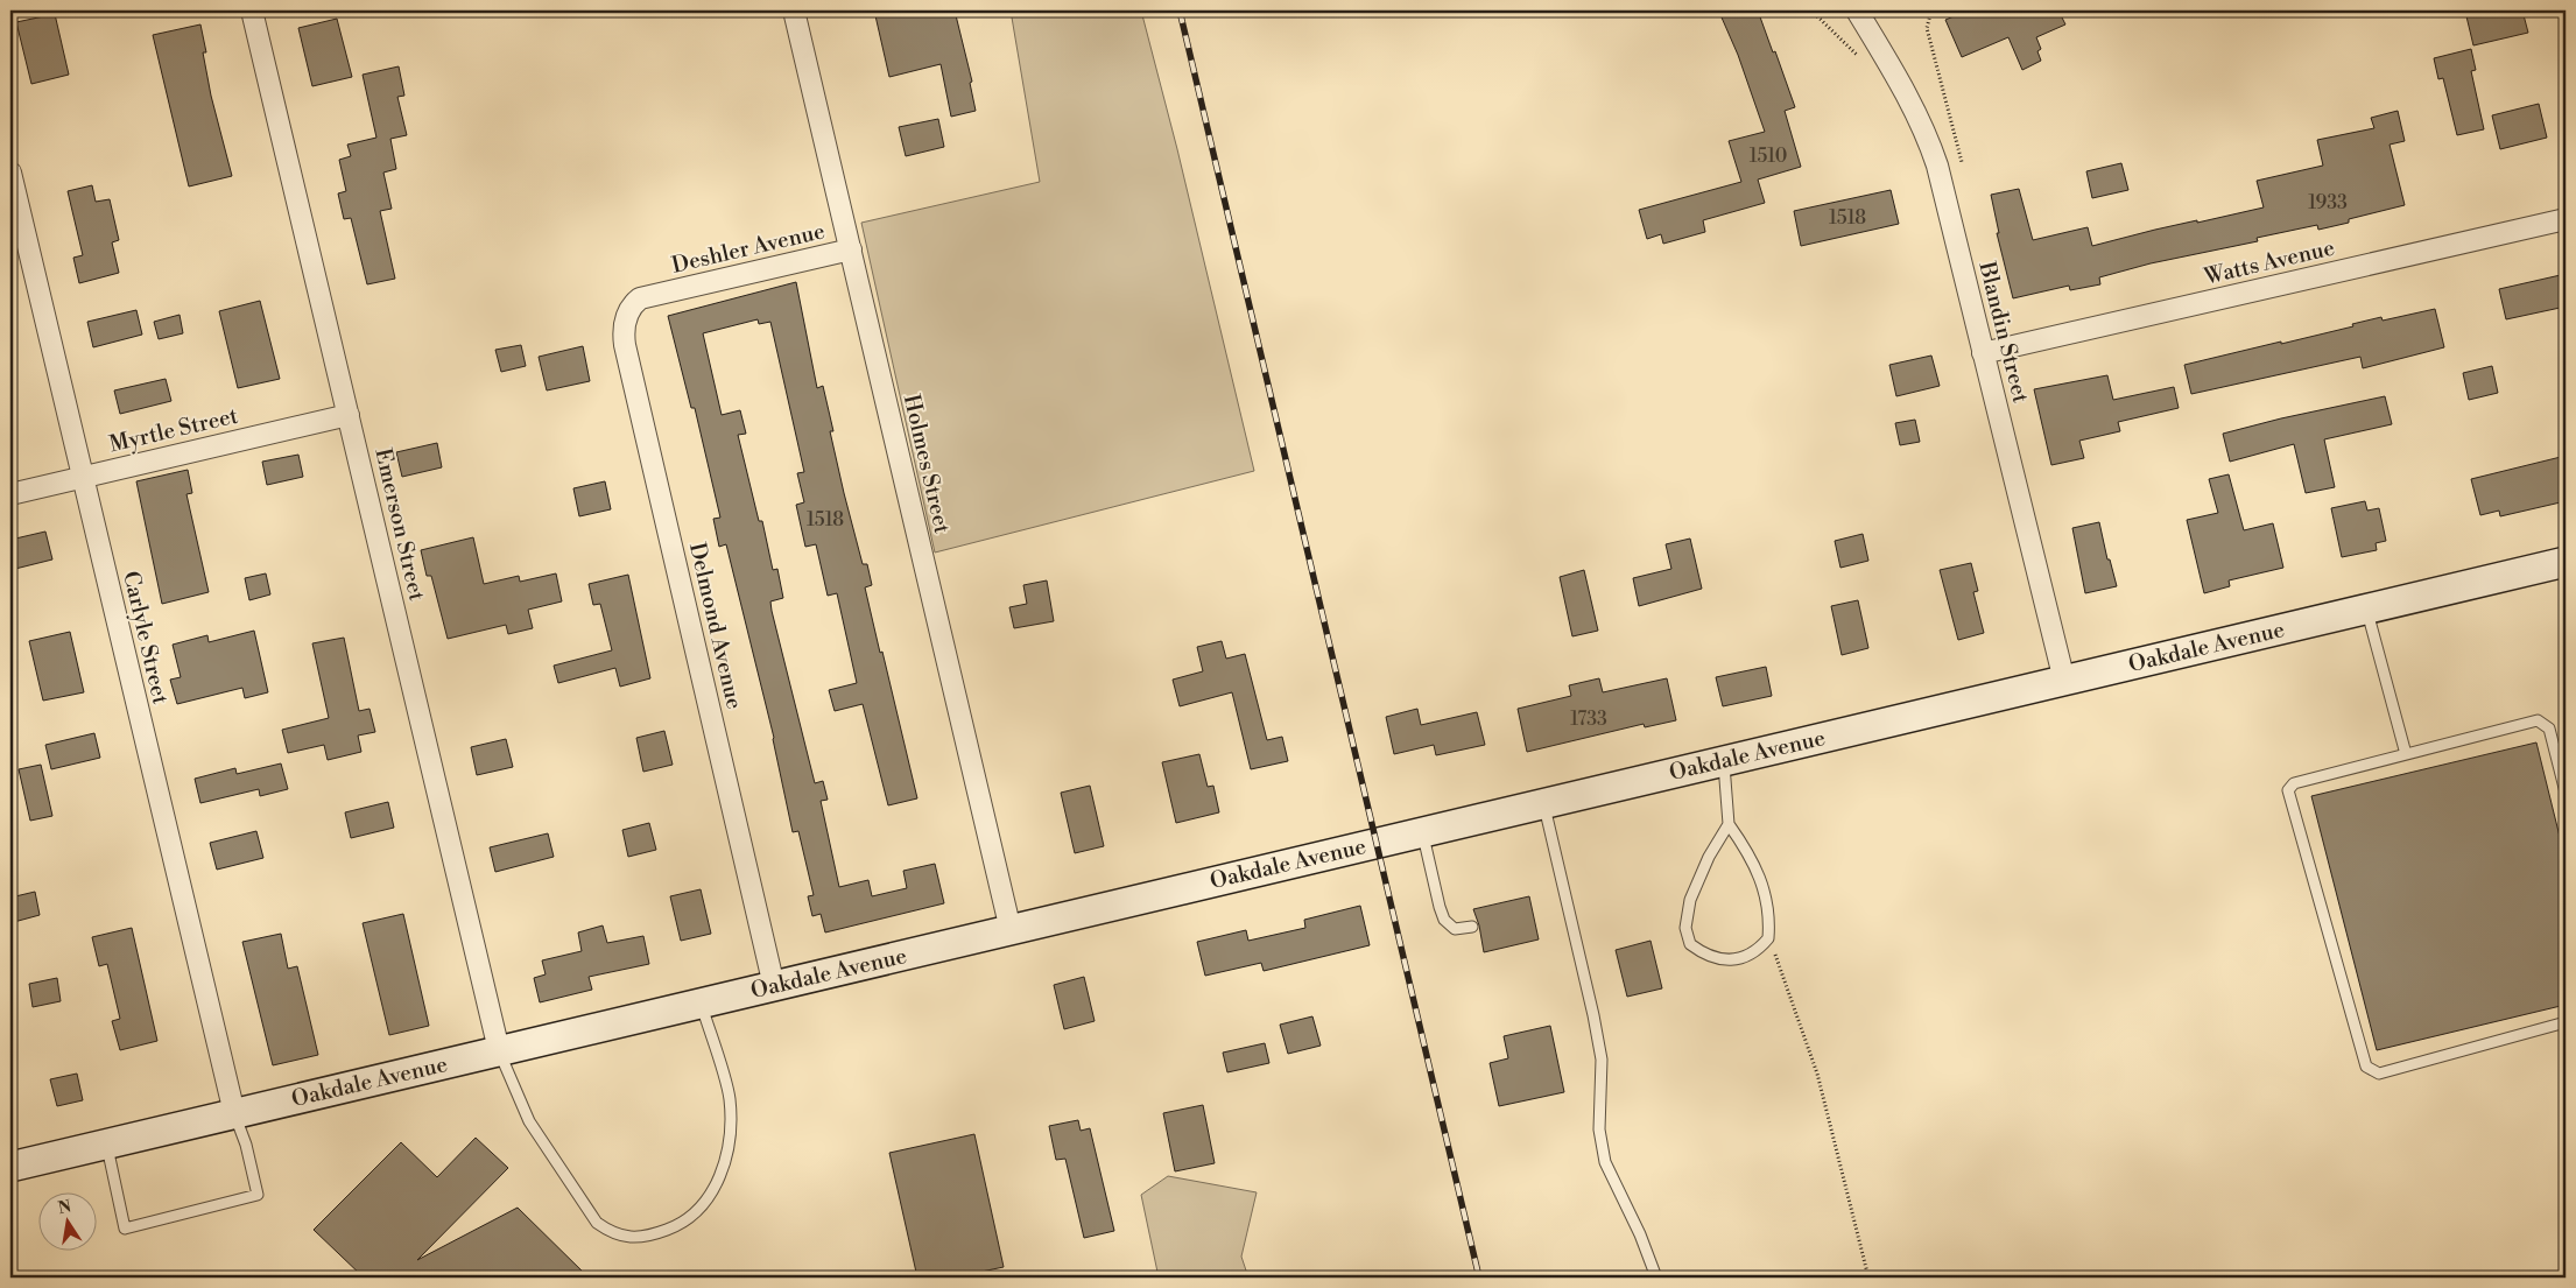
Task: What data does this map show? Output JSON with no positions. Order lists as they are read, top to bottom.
{
  "streets": {
    "street": [
      "Deshler Avenue",
      "Watts Avenue",
      "Blandin Street",
      "Myrtle Street",
      "Holmes Street",
      "Emerson Street",
      "Delmond Avenue",
      "Carlyle Street",
      "Oakdale Avenue"
    ]
  },
  "crossings": [
    ["Deshler Avenue", "Holmes Street"],
    ["Deshler Avenue", "Delmond Avenue"],
    ["Watts Avenue", "Blandin Street"],
    ["Blandin Street", "Oakdale Avenue"],
    ["Myrtle Street", "Emerson Street"],
    ["Myrtle Street", "Carlyle Street"],
    ["Holmes Street", "Oakdale Avenue"],
    ["Emerson Street", "Oakdale Avenue"],
    ["Delmond Avenue", "Oakdale Avenue"],
    ["Carlyle Street", "Oakdale Avenue"]
  ],
  "house_numbers": [
    "1510",
    "1933",
    "1518",
    "1518",
    "1733"
  ],
  "north": "top"
}
